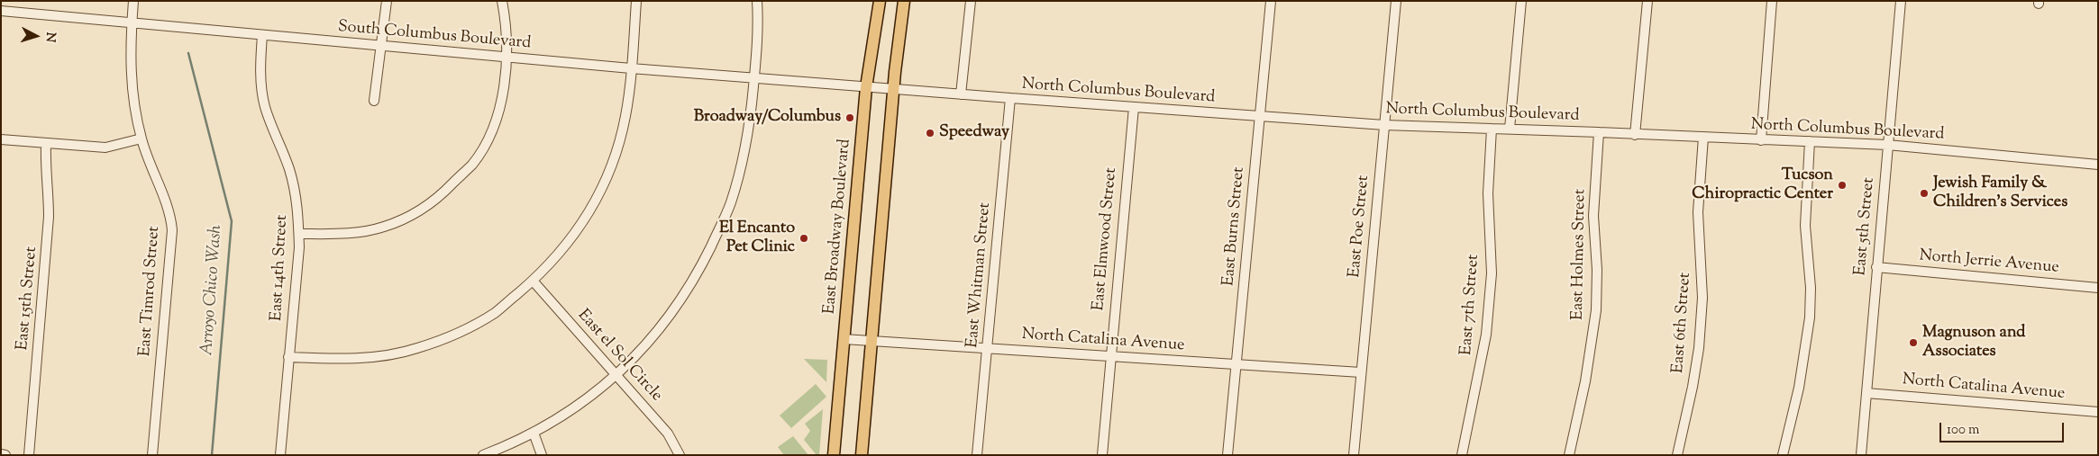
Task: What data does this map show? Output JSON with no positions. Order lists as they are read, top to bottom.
{
  "streets": {
    "main road": ["East Broadway Boulevard"],
    "street": [
      "South Columbus Boulevard",
      "North Columbus Boulevard",
      "East Burns Street",
      "East Poe Street",
      "East 5th Street",
      "East Elmwood Street",
      "East Holmes Street",
      "North Jerrie Avenue",
      "East 14th Street",
      "East Whitman Street",
      "East Timrod Street",
      "East 15th Street",
      "East 7th Street",
      "East 6th Street",
      "North Catalina Avenue",
      "East el Sol Circle"
    ]
  },
  "crossings": [
    ["South Columbus Boulevard", "North Columbus Boulevard"],
    ["South Columbus Boulevard", "East Broadway Boulevard"],
    ["South Columbus Boulevard", "East 14th Street"],
    ["South Columbus Boulevard", "East Timrod Street"],
    ["North Columbus Boulevard", "East Broadway Boulevard"],
    ["North Columbus Boulevard", "East Burns Street"],
    ["North Columbus Boulevard", "East Poe Street"],
    ["North Columbus Boulevard", "East 5th Street"],
    ["North Columbus Boulevard", "East Elmwood Street"],
    ["North Columbus Boulevard", "East Holmes Street"],
    ["North Columbus Boulevard", "East Whitman Street"],
    ["North Columbus Boulevard", "East 7th Street"],
    ["North Columbus Boulevard", "East 6th Street"],
    ["East Broadway Boulevard", "North Catalina Avenue"],
    ["East Burns Street", "North Catalina Avenue"],
    ["East Poe Street", "North Catalina Avenue"],
    ["East 5th Street", "North Jerrie Avenue"],
    ["East 5th Street", "North Catalina Avenue"],
    ["East Elmwood Street", "North Catalina Avenue"],
    ["East Whitman Street", "North Catalina Avenue"]
  ],
  "water": ["Arroyo Chico Wash"],
  "places": [
    "Broadway/Columbus",
    "Speedway",
    "Tucson Chiropractic Center",
    "Jewish Family & Children's Services",
    "El Encanto Pet Clinic",
    "Magnuson and Associates"
  ],
  "scale_bar": "100 m",
  "north": "right"
}
